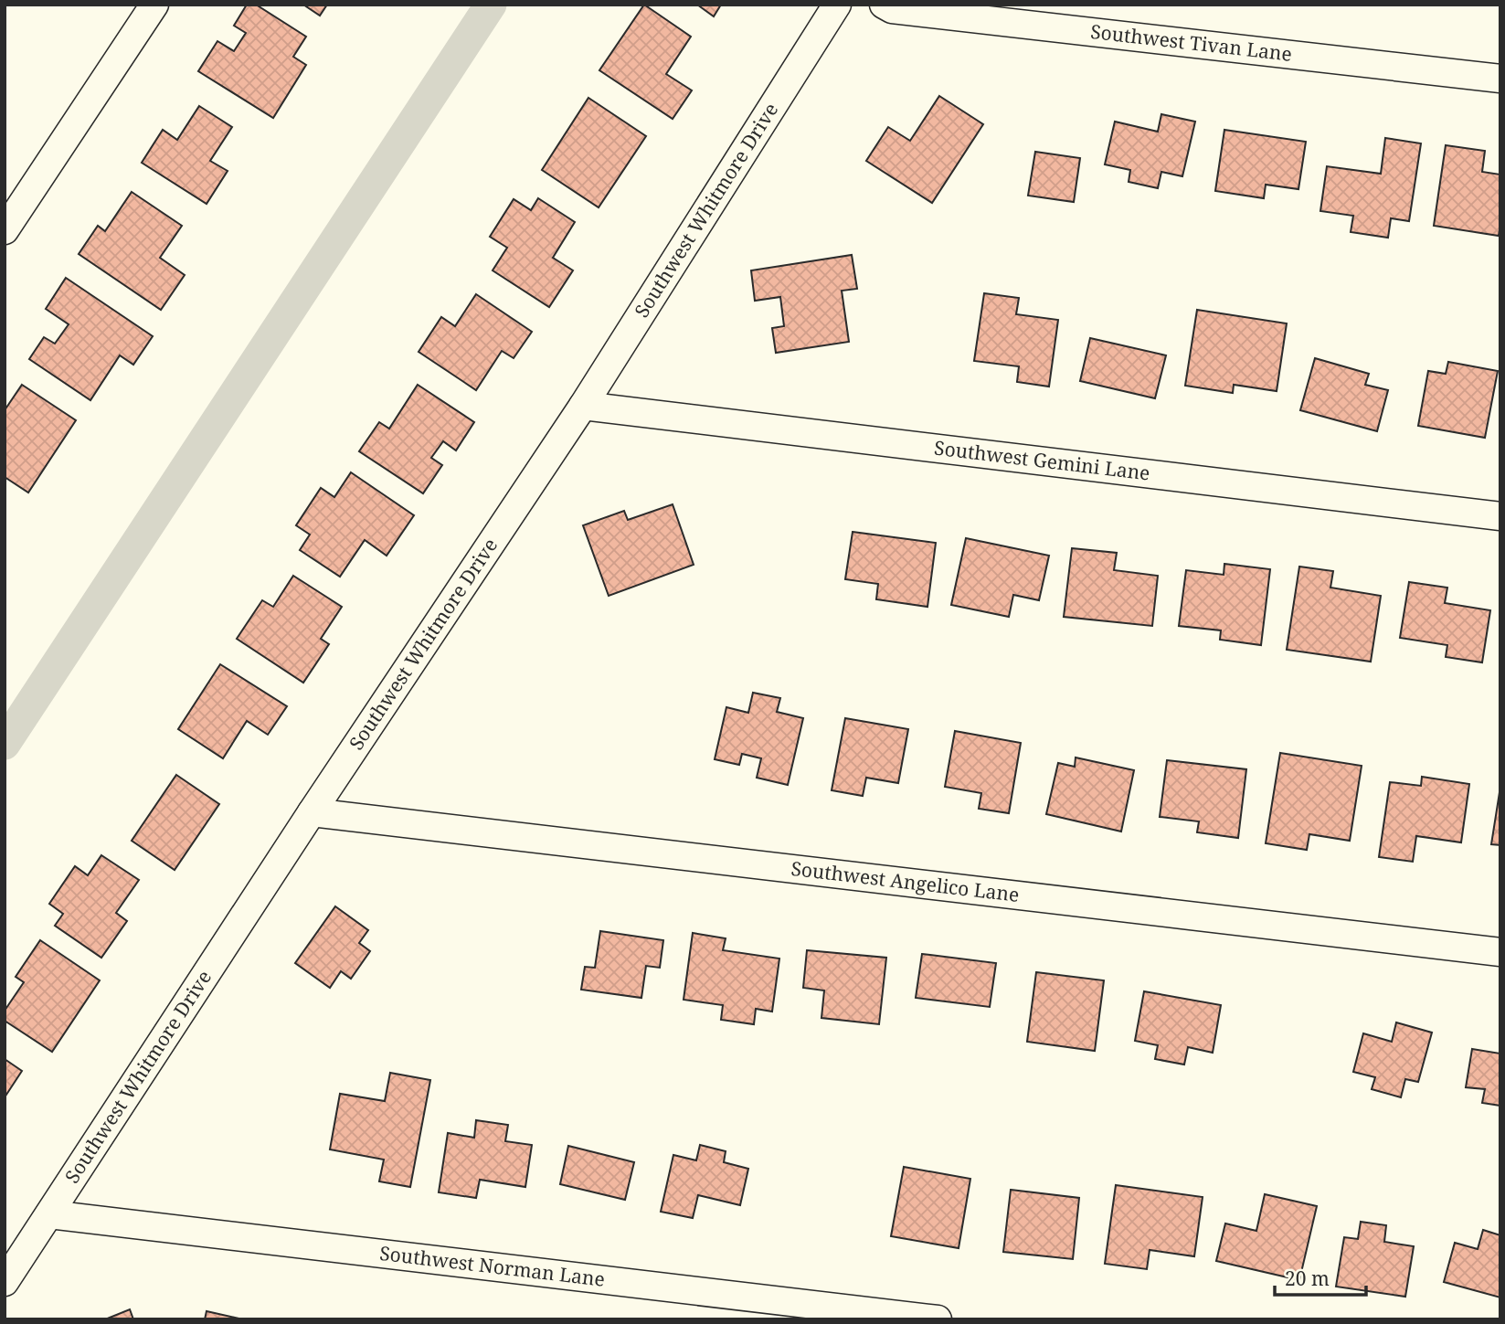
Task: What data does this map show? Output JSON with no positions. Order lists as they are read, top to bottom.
{
  "streets": {
    "street": [
      "Southwest Tivan Lane",
      "Southwest Whitmore Drive",
      "Southwest Gemini Lane",
      "Southwest Angelico Lane",
      "Southwest Norman Lane"
    ]
  },
  "crossings": [
    ["Southwest Whitmore Drive", "Southwest Gemini Lane"],
    ["Southwest Whitmore Drive", "Southwest Angelico Lane"],
    ["Southwest Whitmore Drive", "Southwest Norman Lane"]
  ],
  "scale_bar": "20 m"
}
